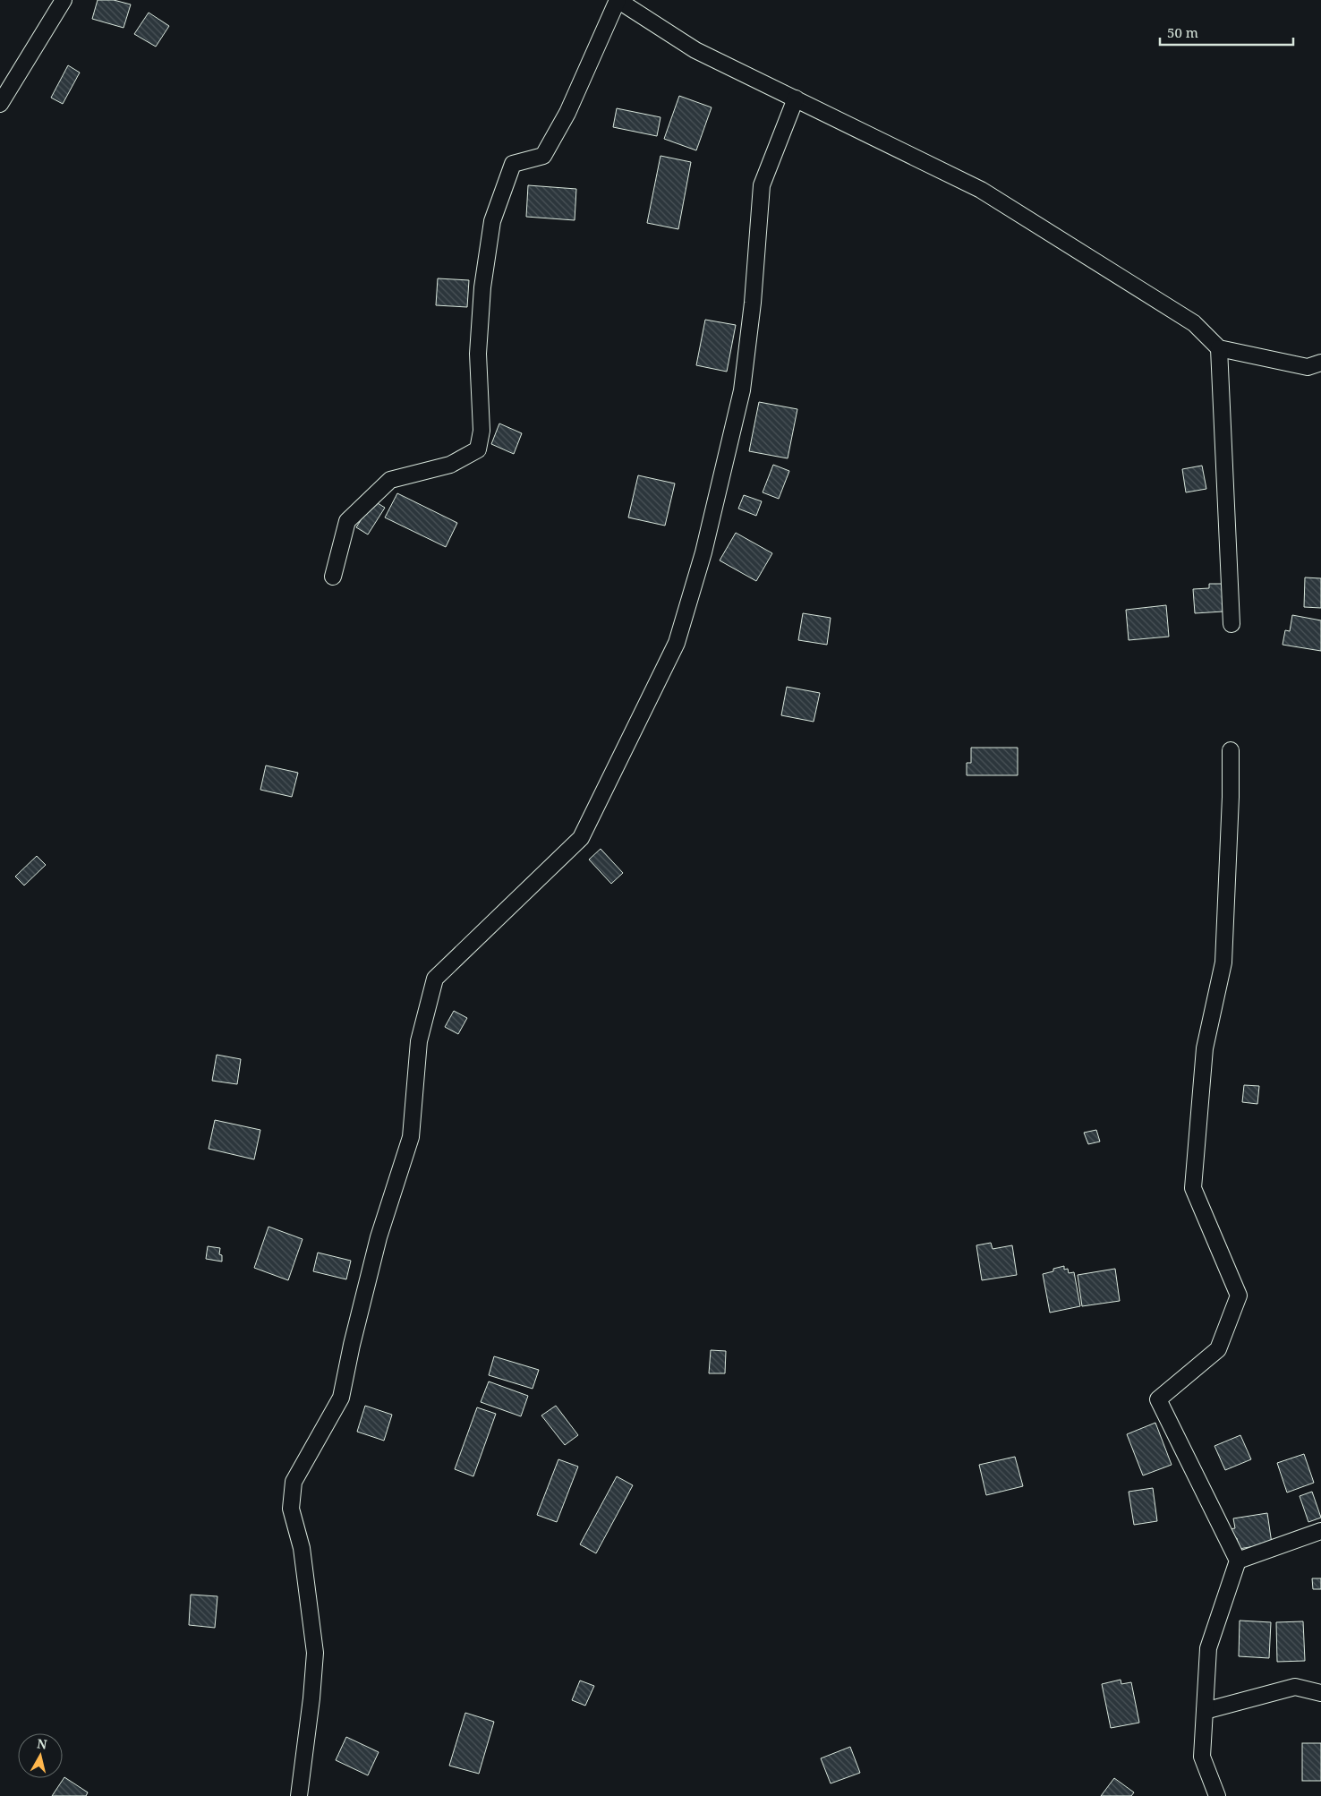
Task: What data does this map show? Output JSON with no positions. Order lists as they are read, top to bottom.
{
  "scale_bar": "50 m",
  "north": "top"
}
